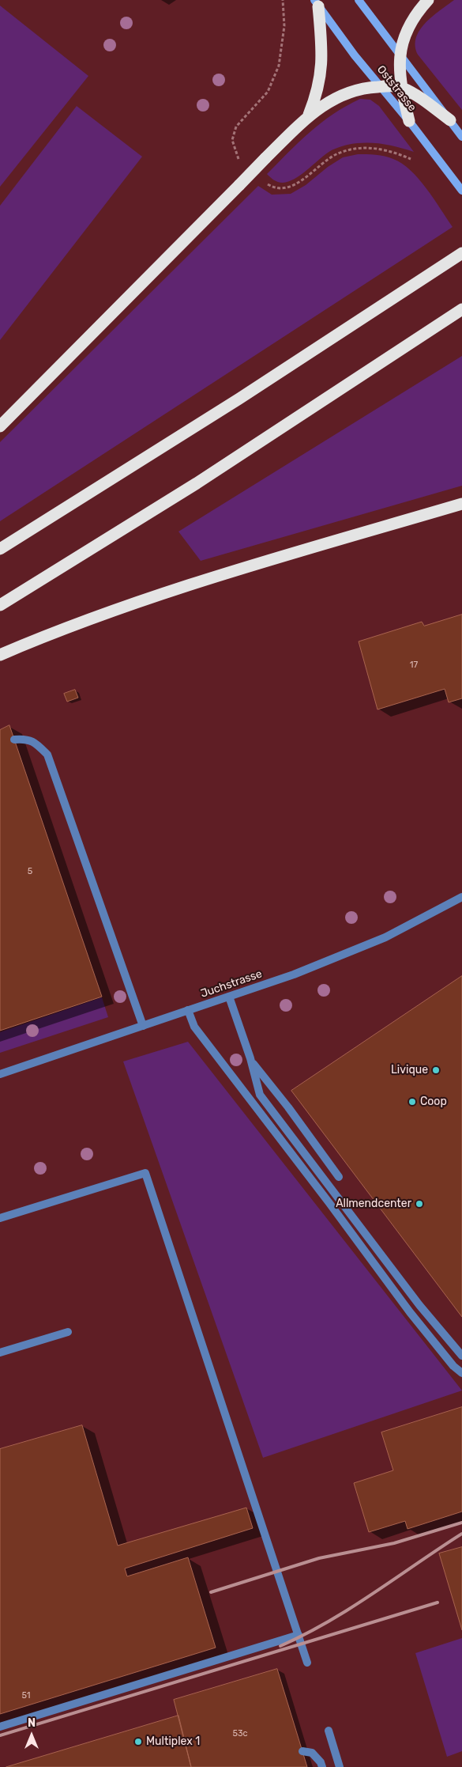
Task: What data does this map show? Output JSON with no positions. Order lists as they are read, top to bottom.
{
  "streets": {
    "main road": ["Oststrasse"],
    "street": ["Juchstrasse"]
  },
  "places": [
    "Livique",
    "Coop",
    "Allmendcenter",
    "Multiplex 1"
  ],
  "house_numbers": [
    "17",
    "5",
    "51",
    "53c"
  ],
  "north": "top"
}
